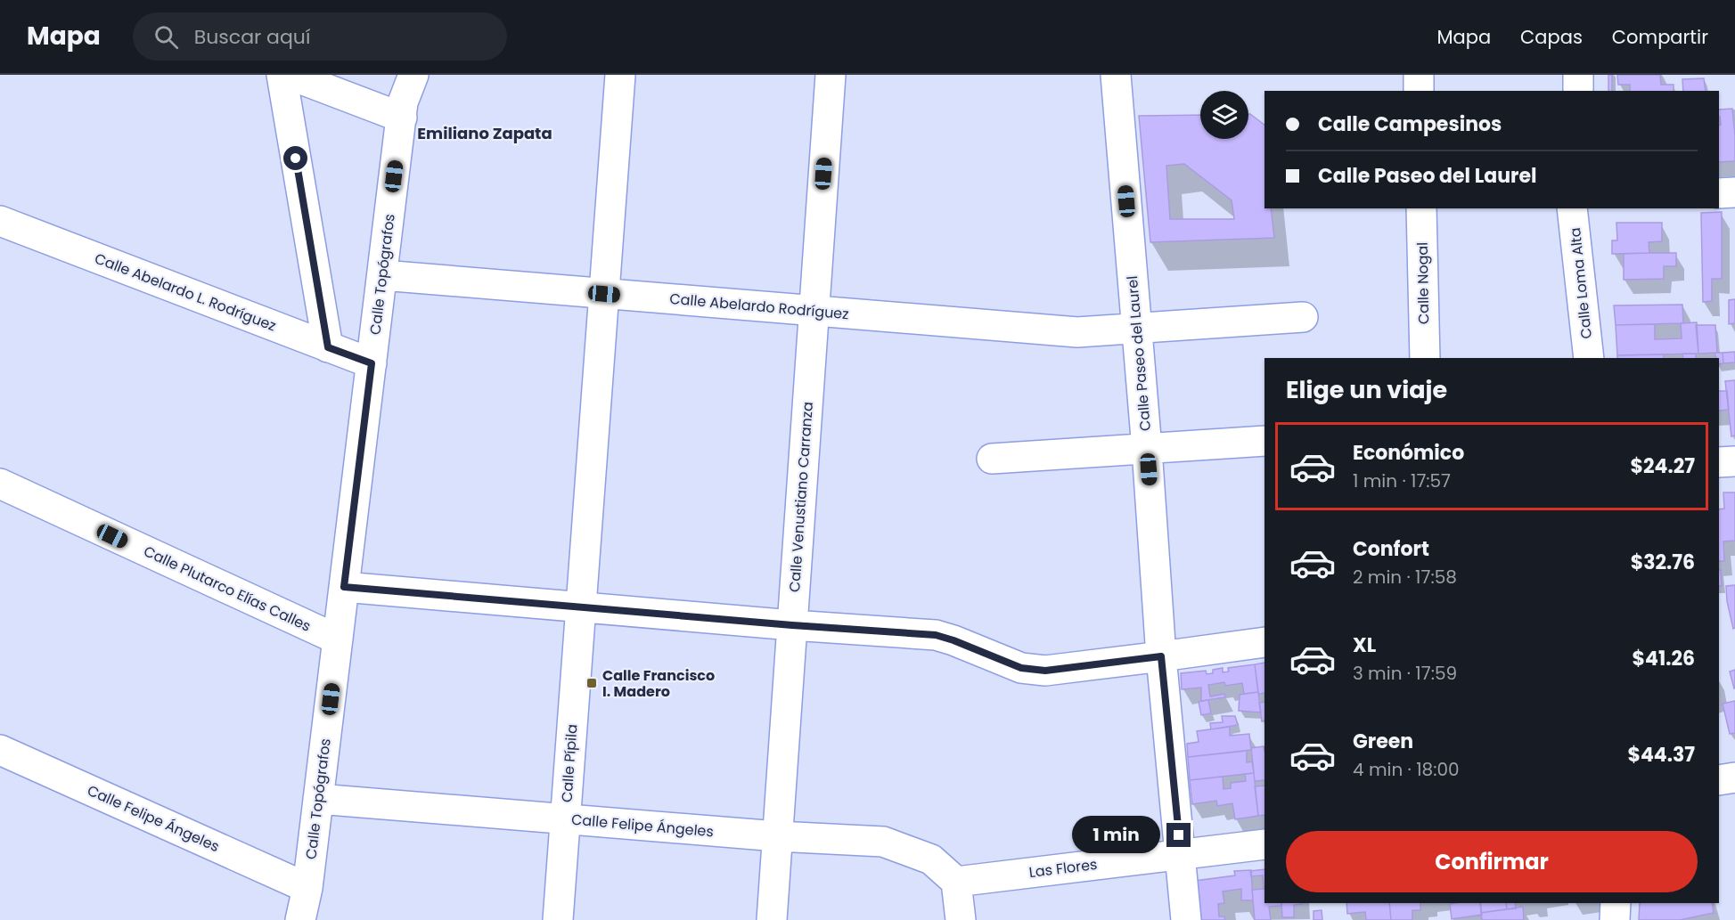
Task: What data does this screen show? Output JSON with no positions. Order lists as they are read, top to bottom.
{
  "streets": {
    "street": [
      "Calle Topógrafos",
      "Calle Nogal",
      "Calle Loma Alta",
      "Calle Abelardo L. Rodríguez",
      "Calle Abelardo Rodríguez",
      "Calle Paseo del Laurel",
      "Calle Venustiano Carranza",
      "Calle Plutarco Elías Calles",
      "Calle Pípila",
      "Calle Felipe Ángeles",
      "Las Flores"
    ]
  },
  "crossings": [
    ["Calle Topógrafos", "Calle Abelardo L. Rodríguez"],
    ["Calle Topógrafos", "Calle Abelardo Rodríguez"],
    ["Calle Topógrafos", "Calle Plutarco Elías Calles"],
    ["Calle Topógrafos", "Calle Felipe Ángeles"],
    ["Calle Abelardo Rodríguez", "Calle Paseo del Laurel"],
    ["Calle Abelardo Rodríguez", "Calle Venustiano Carranza"],
    ["Calle Paseo del Laurel", "Las Flores"],
    ["Calle Venustiano Carranza", "Calle Felipe Ángeles"],
    ["Calle Pípila", "Calle Felipe Ángeles"],
    ["Calle Felipe Ángeles", "Las Flores"]
  ],
  "districts": ["Emiliano Zapata"],
  "places": {
    "transit": ["Calle Francisco I. Madero"]
  },
  "page": {
    "header": "Mapa",
    "search": "Buscar aquí",
    "nav": ["Mapa", "Capas", "Compartir"],
    "banner": ["Calle Campesinos", "Calle Paseo del Laurel"],
    "heading": "Elige un viaje",
    "list": [
      {
        "name": "Económico",
        "note": "1 min · 17:57",
        "value": "$24.27"
      },
      {
        "name": "Confort",
        "note": "2 min · 17:58",
        "value": "$32.76"
      },
      {
        "name": "XL",
        "note": "3 min · 17:59",
        "value": "$41.26"
      },
      {
        "name": "Green",
        "note": "4 min · 18:00",
        "value": "$44.37"
      }
    ],
    "bubble": "1 min",
    "buttons": "Confirmar"
  }
}
